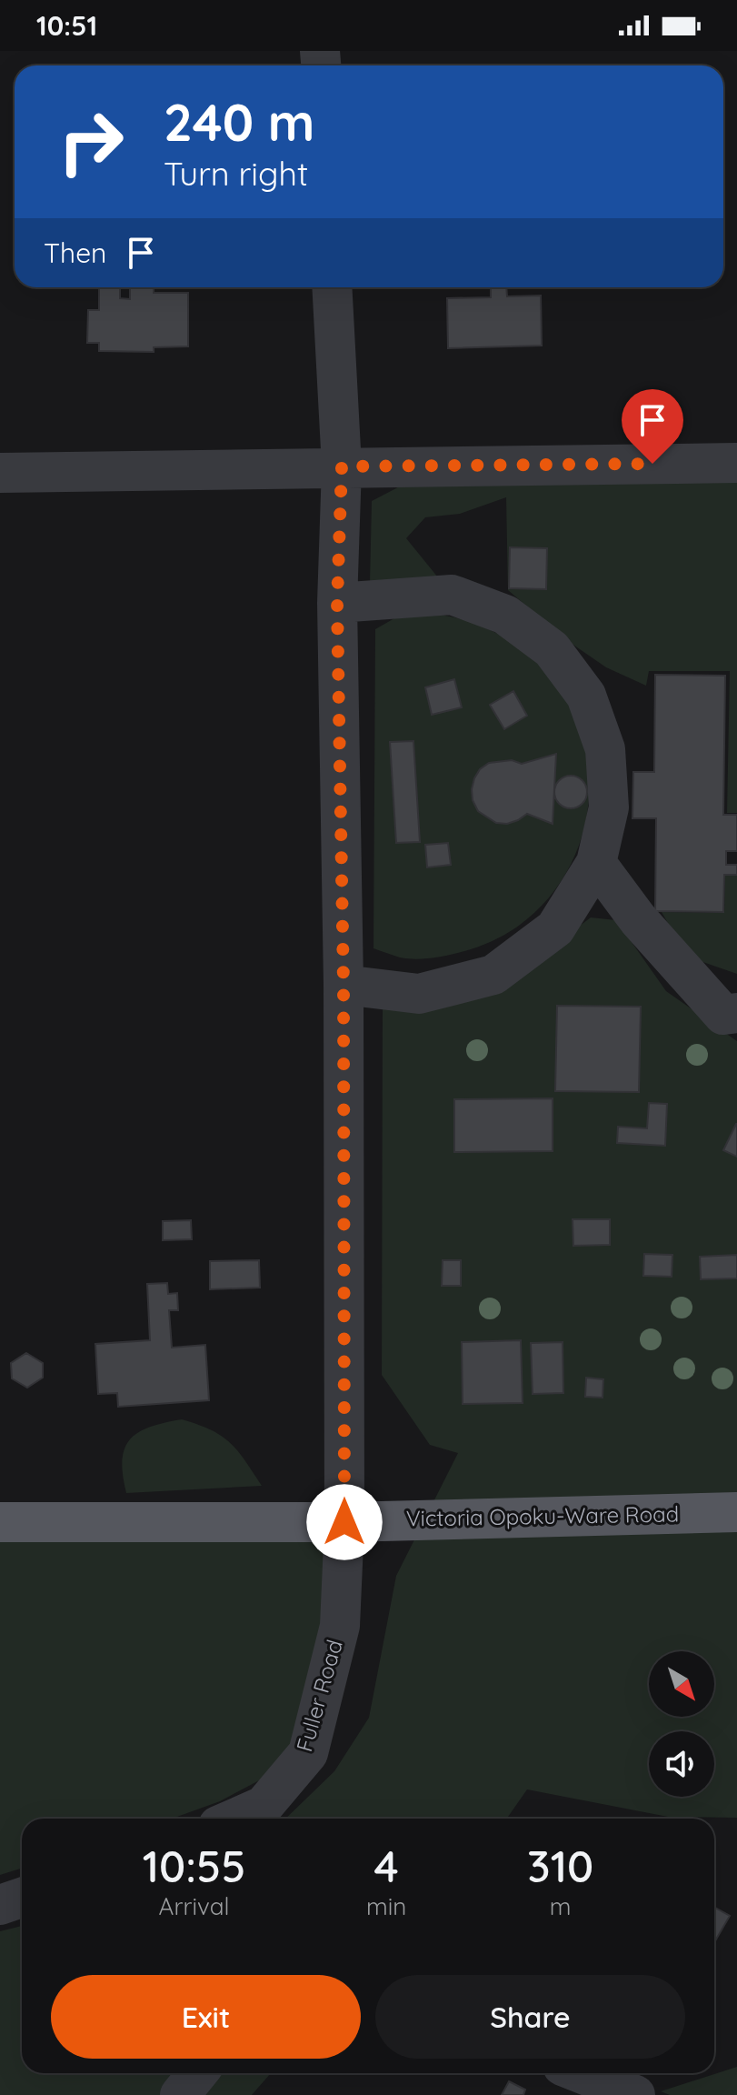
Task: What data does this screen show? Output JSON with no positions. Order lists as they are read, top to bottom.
{
  "streets": {
    "main road": ["Victoria Opoku-Ware Road"],
    "street": ["Fuller Road"]
  },
  "crossings": [
    ["Victoria Opoku-Ware Road", "Fuller Road"]
  ],
  "north": "bottom right",
  "page": {
    "status": "10:51",
    "turn": ["240 m", "Turn right"],
    "then": "Then",
    "eta": [
      "10:55",
      "Arrival",
      "4",
      "min",
      "310",
      "m"
    ],
    "buttons": ["Exit", "Share"]
  }
}
